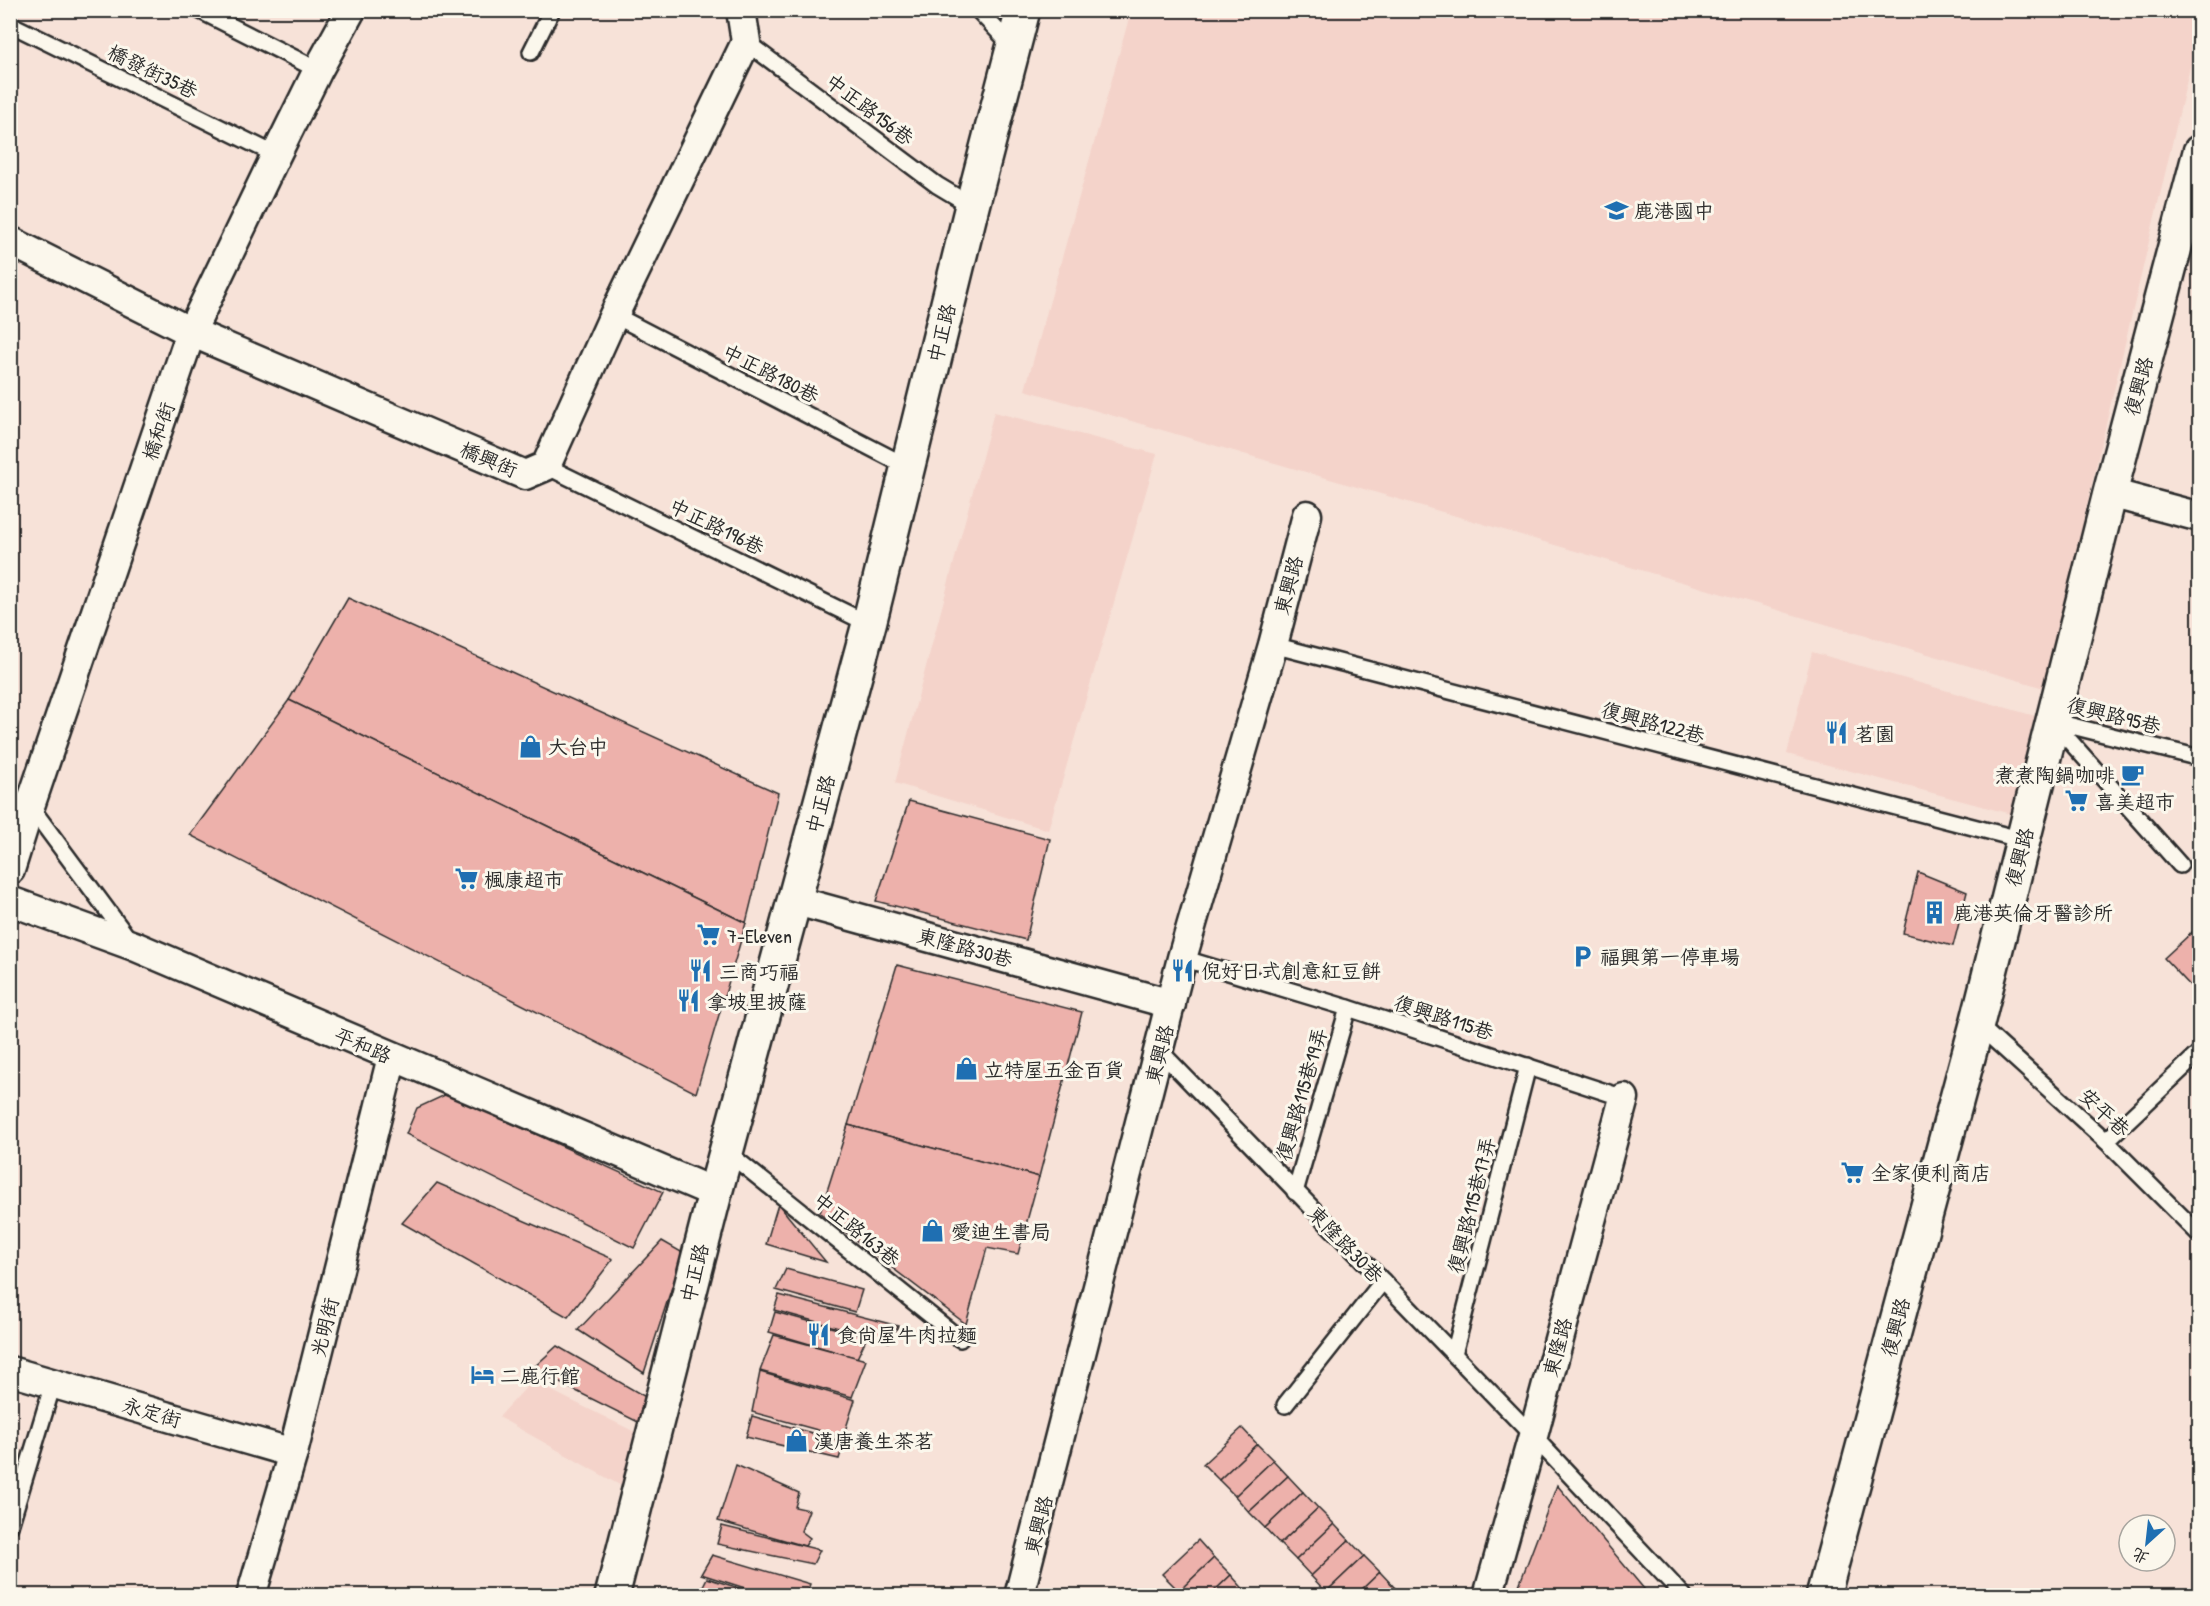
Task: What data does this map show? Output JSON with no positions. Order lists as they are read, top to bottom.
{
  "streets": {
    "main road": ["中正路", "復興路"],
    "street": [
      "橋和街",
      "橋興街",
      "東興路",
      "東隆路30巷",
      "平和路",
      "光明街",
      "東隆路",
      "永定街"
    ],
    "lane": [
      "橋發街35巷",
      "中正路156巷",
      "中正路180巷",
      "中正路196巷",
      "復興路95巷",
      "復興路122巷",
      "復興路115巷",
      "復興路115巷19弄",
      "安平巷",
      "復興路115巷17弄",
      "中正路163巷"
    ]
  },
  "crossings": [
    ["橋發街35巷", "橋和街"],
    ["中正路156巷", "中正路"],
    ["中正路156巷", "橋興街"],
    ["中正路", "中正路180巷"],
    ["中正路", "中正路196巷"],
    ["中正路", "東隆路30巷"],
    ["中正路", "平和路"],
    ["中正路", "中正路163巷"],
    ["中正路180巷", "橋興街"],
    ["復興路", "復興路95巷"],
    ["復興路", "復興路122巷"],
    ["復興路", "安平巷"],
    ["橋和街", "橋興街"],
    ["橋興街", "中正路196巷"],
    ["東興路", "復興路122巷"],
    ["東興路", "東隆路30巷"],
    ["東興路", "復興路115巷"],
    ["東隆路30巷", "復興路115巷19弄"],
    ["東隆路30巷", "復興路115巷17弄"],
    ["東隆路30巷", "東隆路"],
    ["復興路115巷", "復興路115巷19弄"],
    ["復興路115巷", "復興路115巷17弄"],
    ["復興路115巷", "東隆路"],
    ["平和路", "光明街"],
    ["光明街", "永定街"]
  ],
  "places": {
    "school or university": ["鹿港國中"],
    "restaurant": [
      "茗園",
      "倪好日式創意紅豆餅",
      "三商巧福",
      "拿坡里披薩",
      "食尚屋牛肉拉麵"
    ],
    "shop": [
      "大台中",
      "立特屋五金百貨",
      "愛迪生書局",
      "漢唐養生茶茗"
    ],
    "cafe": ["煮煮陶鍋咖啡"],
    "supermarket": [
      "喜美超市",
      "楓康超市",
      "7-Eleven",
      "全家便利商店"
    ],
    "building": ["鹿港英倫牙醫診所"],
    "parking": ["福興第一停車場"],
    "hotel": ["二鹿行館"]
  },
  "north": "bottom left"
}
